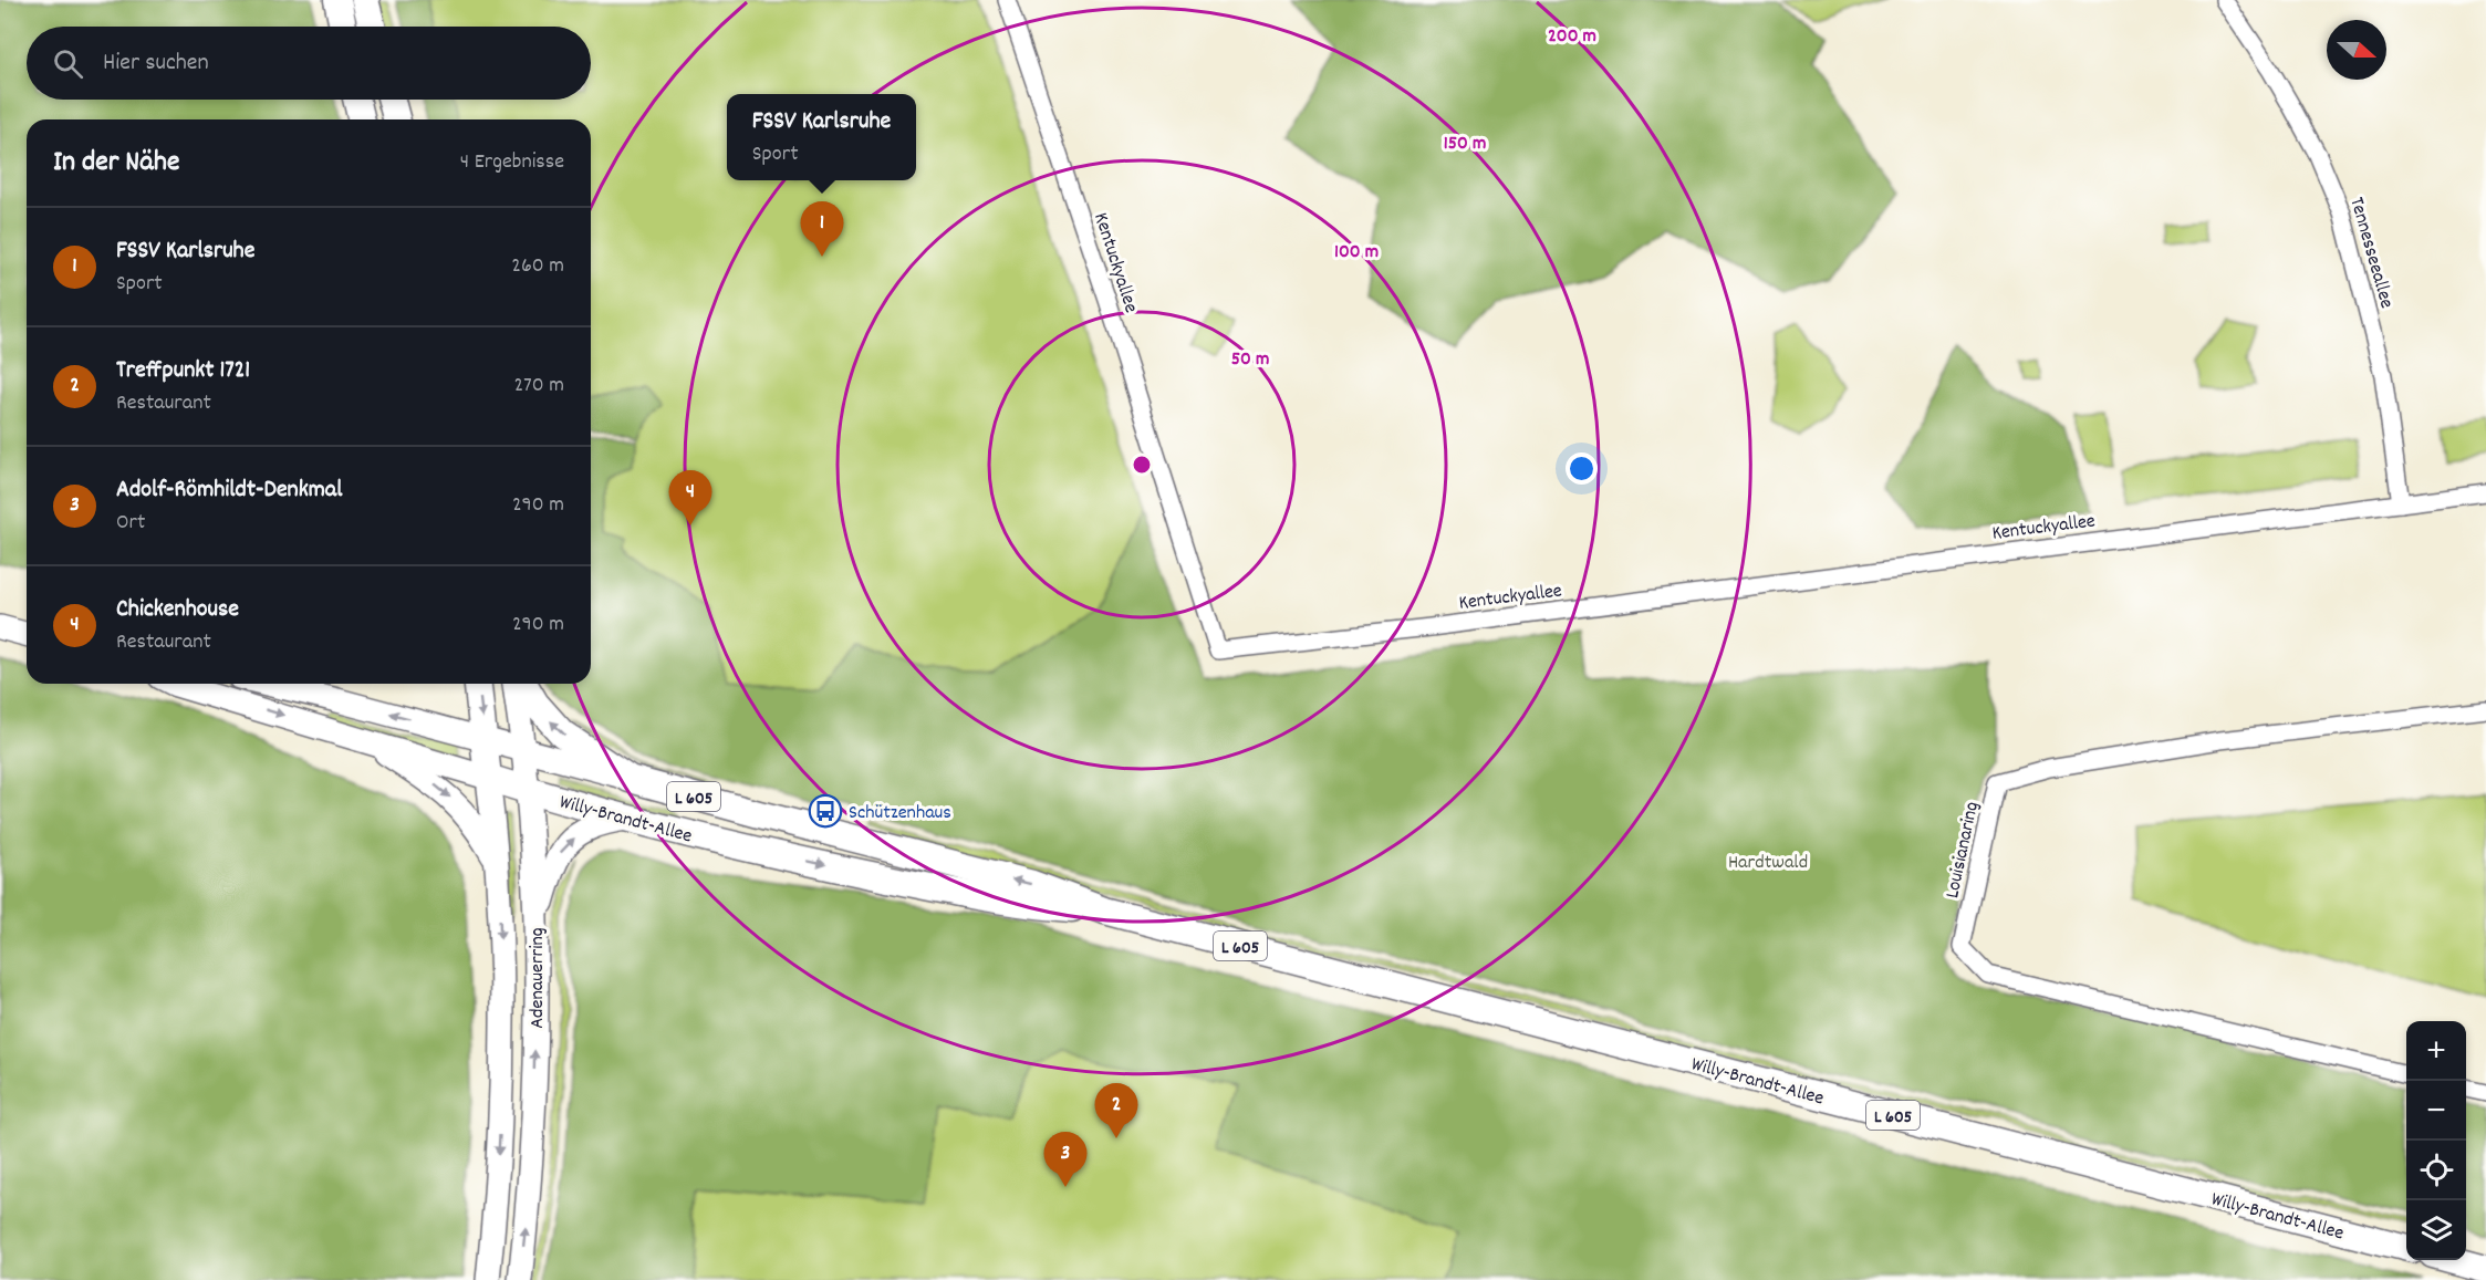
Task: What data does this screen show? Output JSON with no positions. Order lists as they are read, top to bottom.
{
  "streets": {
    "main road": ["L 605", "Willy-Brandt-Allee", "Adenauerring"],
    "street": ["Tennesseeallee", "Kentuckyallee", "Louisianaring"]
  },
  "crossings": [
    ["Tennesseeallee", "Kentuckyallee"],
    ["Willy-Brandt-Allee", "Adenauerring"]
  ],
  "parks": ["Hardtwald"],
  "places": {
    "bus stop": ["Schützenhaus"]
  },
  "north": "right",
  "page": {
    "search": "Hier suchen",
    "popup": ["FSSV Karlsruhe", "Sport"],
    "heading": ["In der Nähe", "4 Ergebnisse"],
    "pins": [
      "1",
      "4",
      "2",
      "3"
    ],
    "list": [
      {
        "mark": "1",
        "name": "FSSV Karlsruhe",
        "note": "Sport",
        "value": "260 m"
      },
      {
        "mark": "2",
        "name": "Treffpunkt 1721",
        "note": "Restaurant",
        "value": "270 m"
      },
      {
        "mark": "3",
        "name": "Adolf-Römhildt-Denkmal",
        "note": "Ort",
        "value": "290 m"
      },
      {
        "mark": "4",
        "name": "Chickenhouse",
        "note": "Restaurant",
        "value": "290 m"
      }
    ],
    "map_buttons": ["+", "−"]
  },
  "rings": [
    "200 m",
    "150 m",
    "100 m",
    "50 m"
  ]
}
